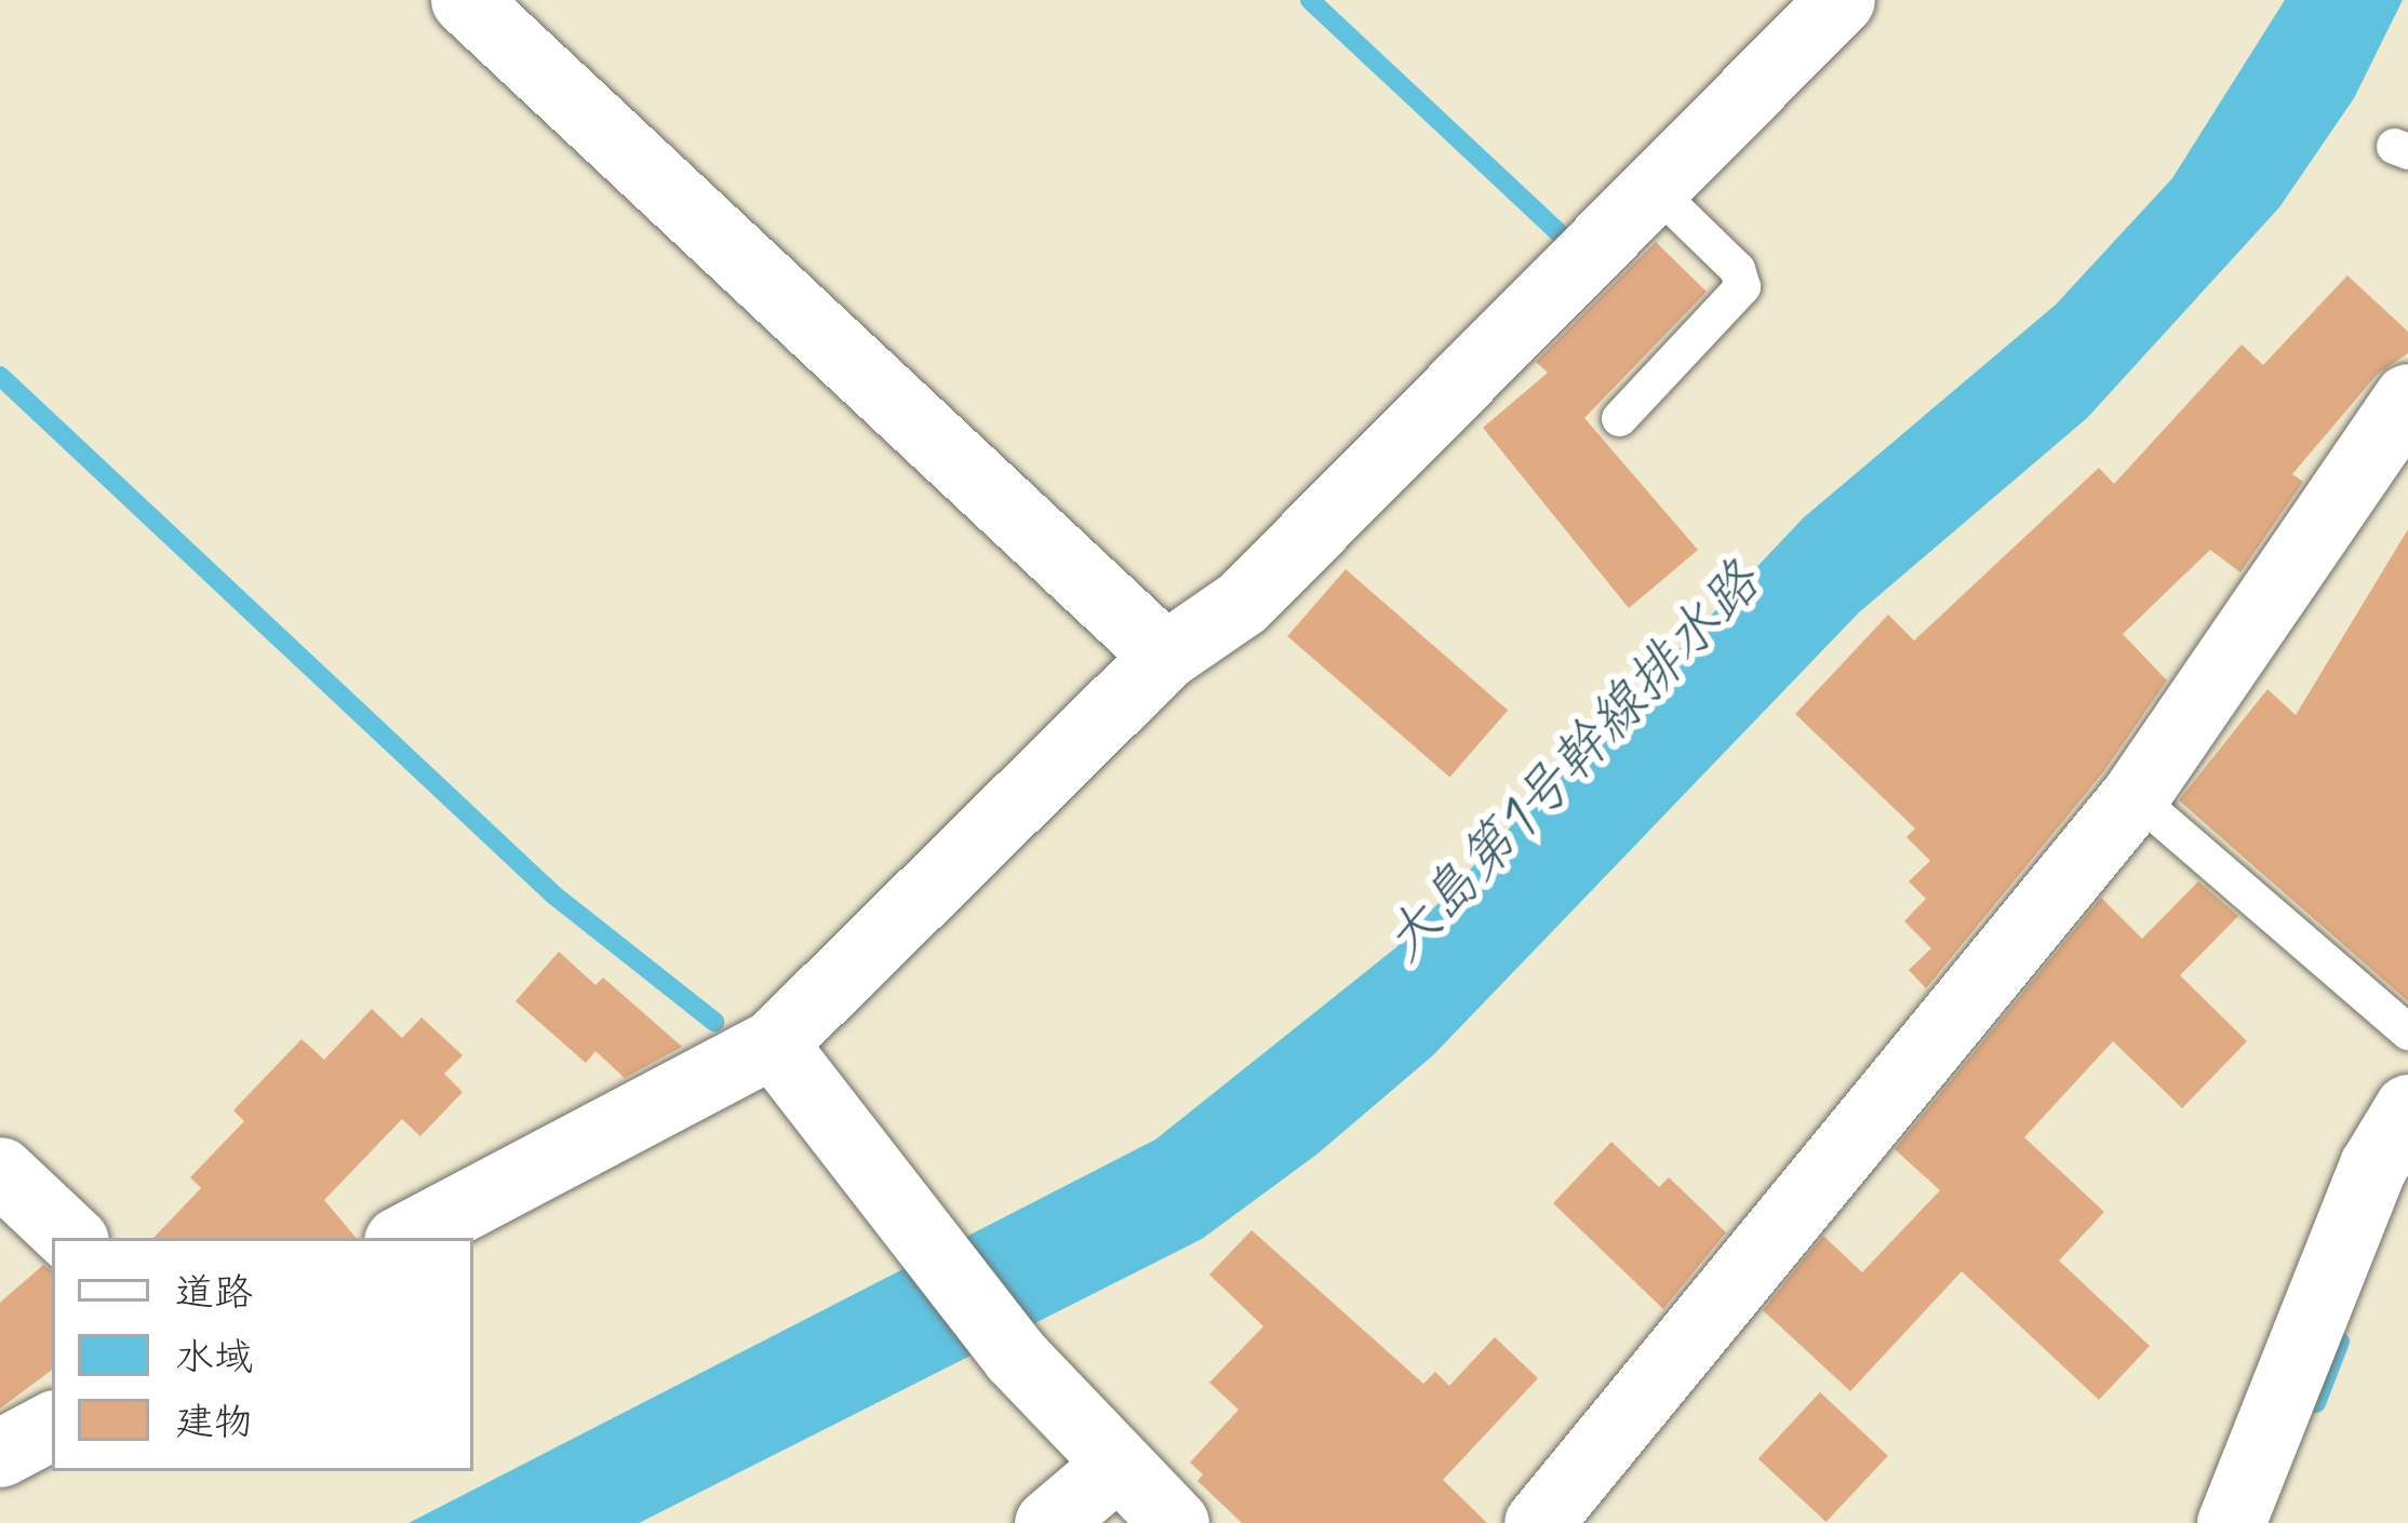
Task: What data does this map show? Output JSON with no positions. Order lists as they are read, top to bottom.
{
  "water": ["大島第1号幹線排水路"],
  "legend": ["道路", "水域", "建物"]
}
